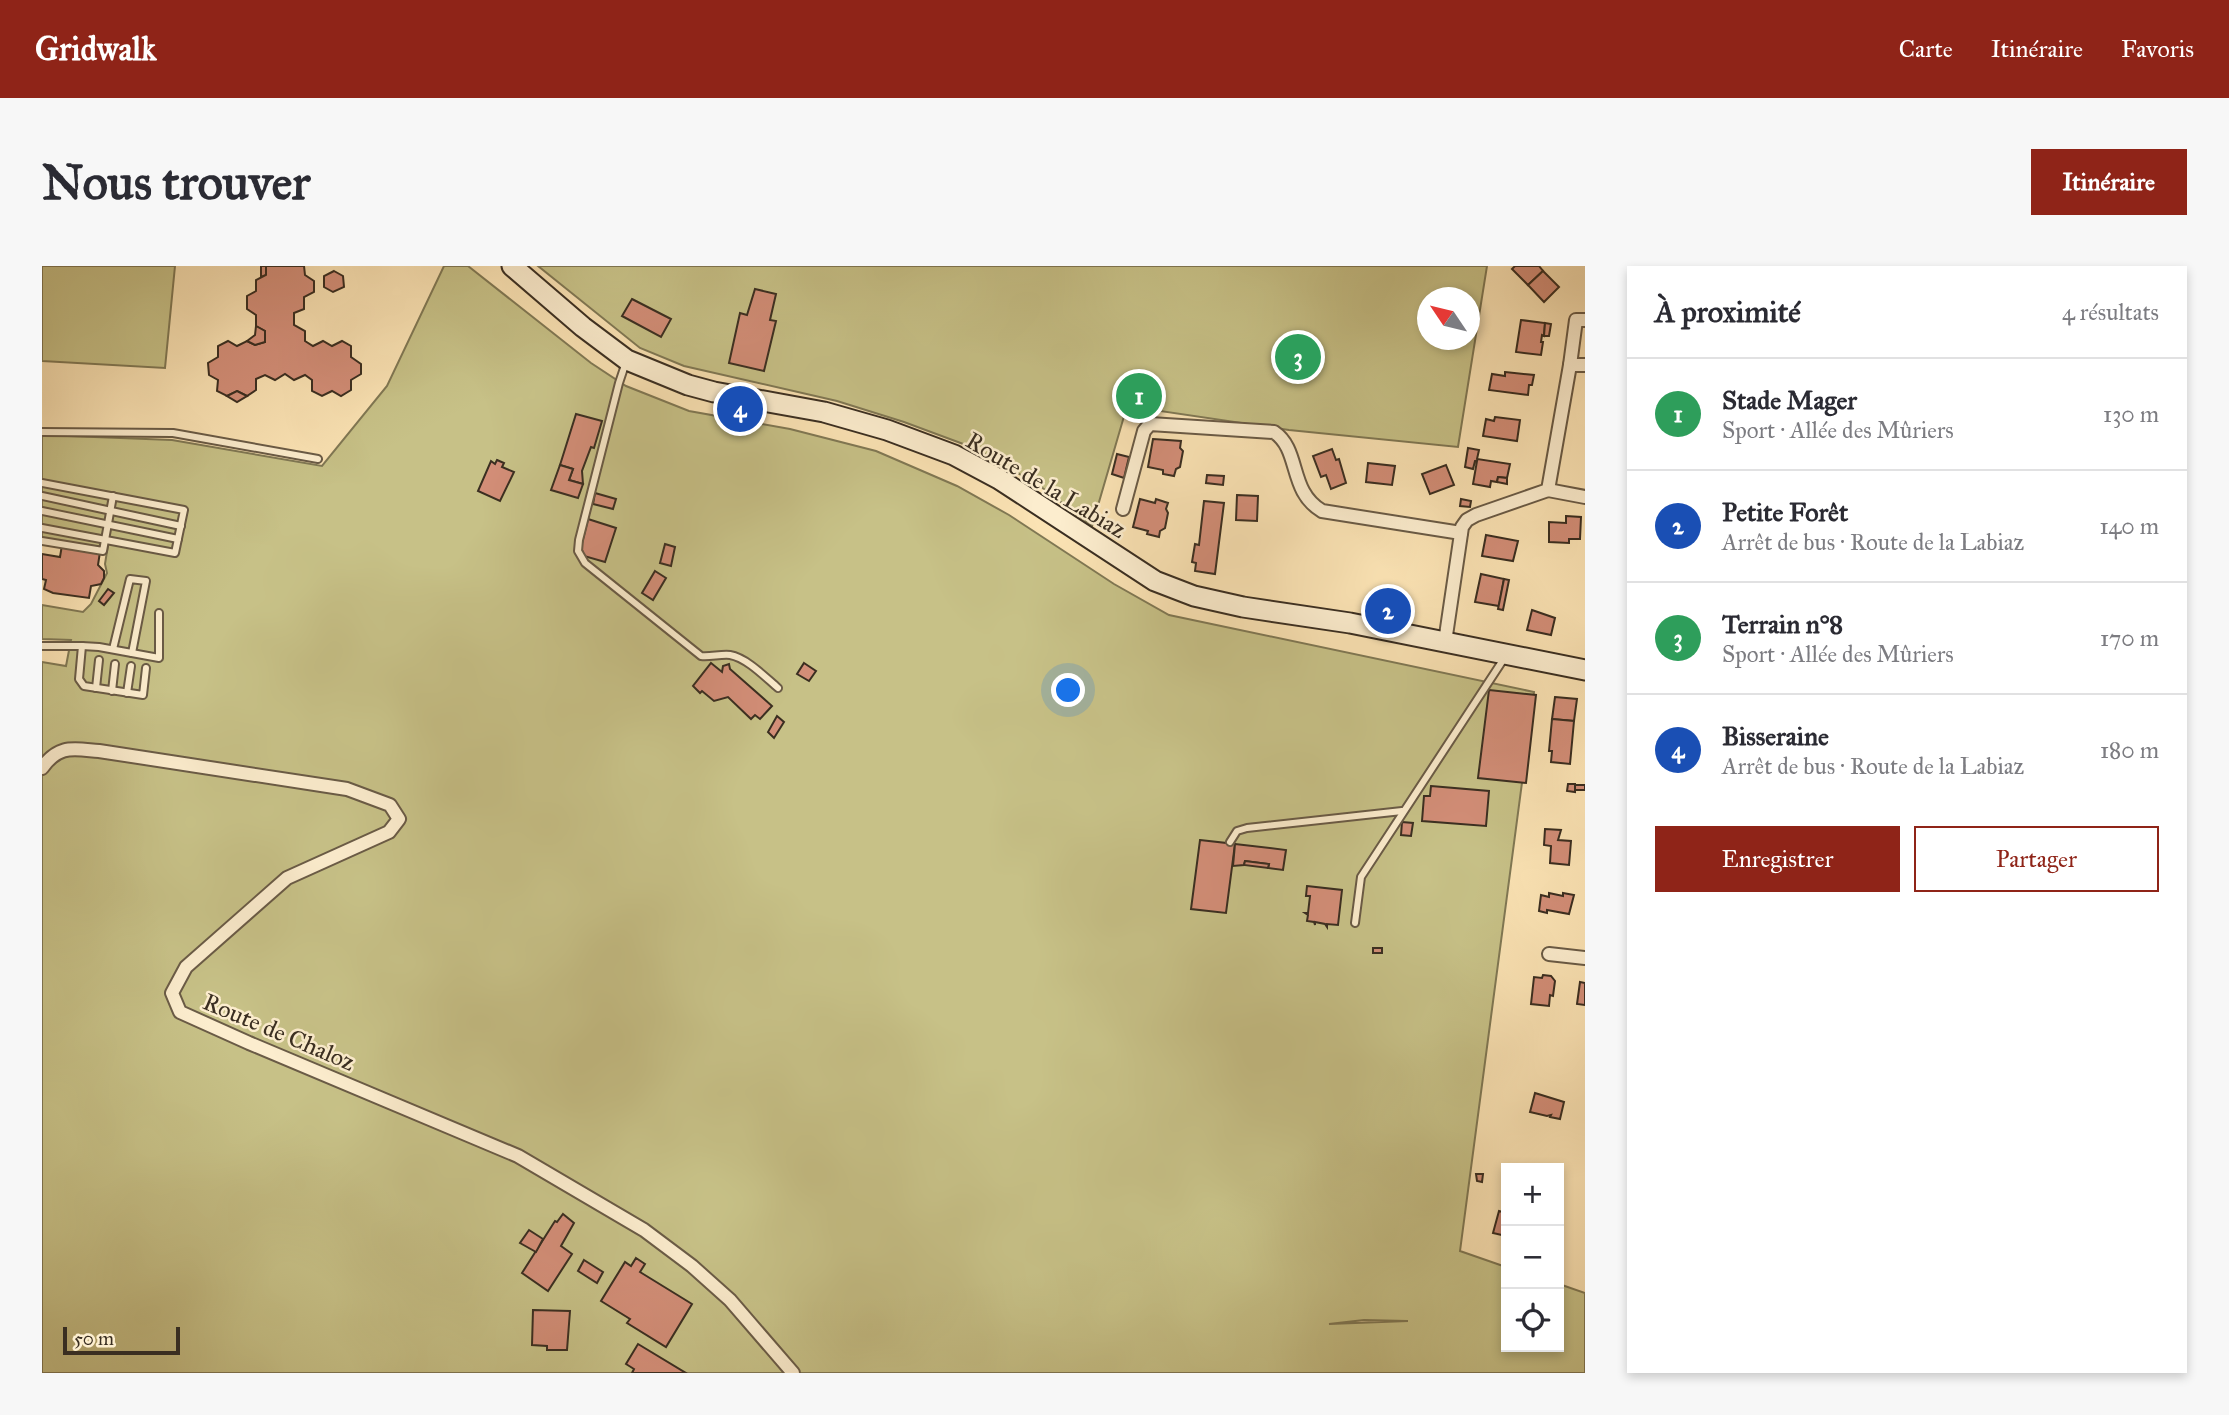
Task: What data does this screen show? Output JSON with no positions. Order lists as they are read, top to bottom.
{
  "streets": {
    "main road": ["Route de la Labiaz"],
    "street": ["Route de Chaloz"]
  },
  "scale_bar": "50 m",
  "north": "top left",
  "page": {
    "header": "Gridwalk",
    "nav": ["Carte", "Itinéraire", "Favoris"],
    "buttons": [
      "Itinéraire",
      ["Enregistrer", "Partager"]
    ],
    "title": "Nous trouver",
    "heading": ["À proximité", "4 résultats"],
    "pins": [
      "3",
      "1",
      "4",
      "2"
    ],
    "list": [
      {
        "mark": "1",
        "name": "Stade Mager",
        "note": "Sport · Allée des Mûriers",
        "value": "130 m"
      },
      {
        "mark": "2",
        "name": "Petite Forêt",
        "note": "Arrêt de bus · Route de la Labiaz",
        "value": "140 m"
      },
      {
        "mark": "3",
        "name": "Terrain n°8",
        "note": "Sport · Allée des Mûriers",
        "value": "170 m"
      },
      {
        "mark": "4",
        "name": "Bisseraine",
        "note": "Arrêt de bus · Route de la Labiaz",
        "value": "180 m"
      }
    ],
    "map_buttons": ["+", "−"],
    "scale": "50 m"
  }
}
